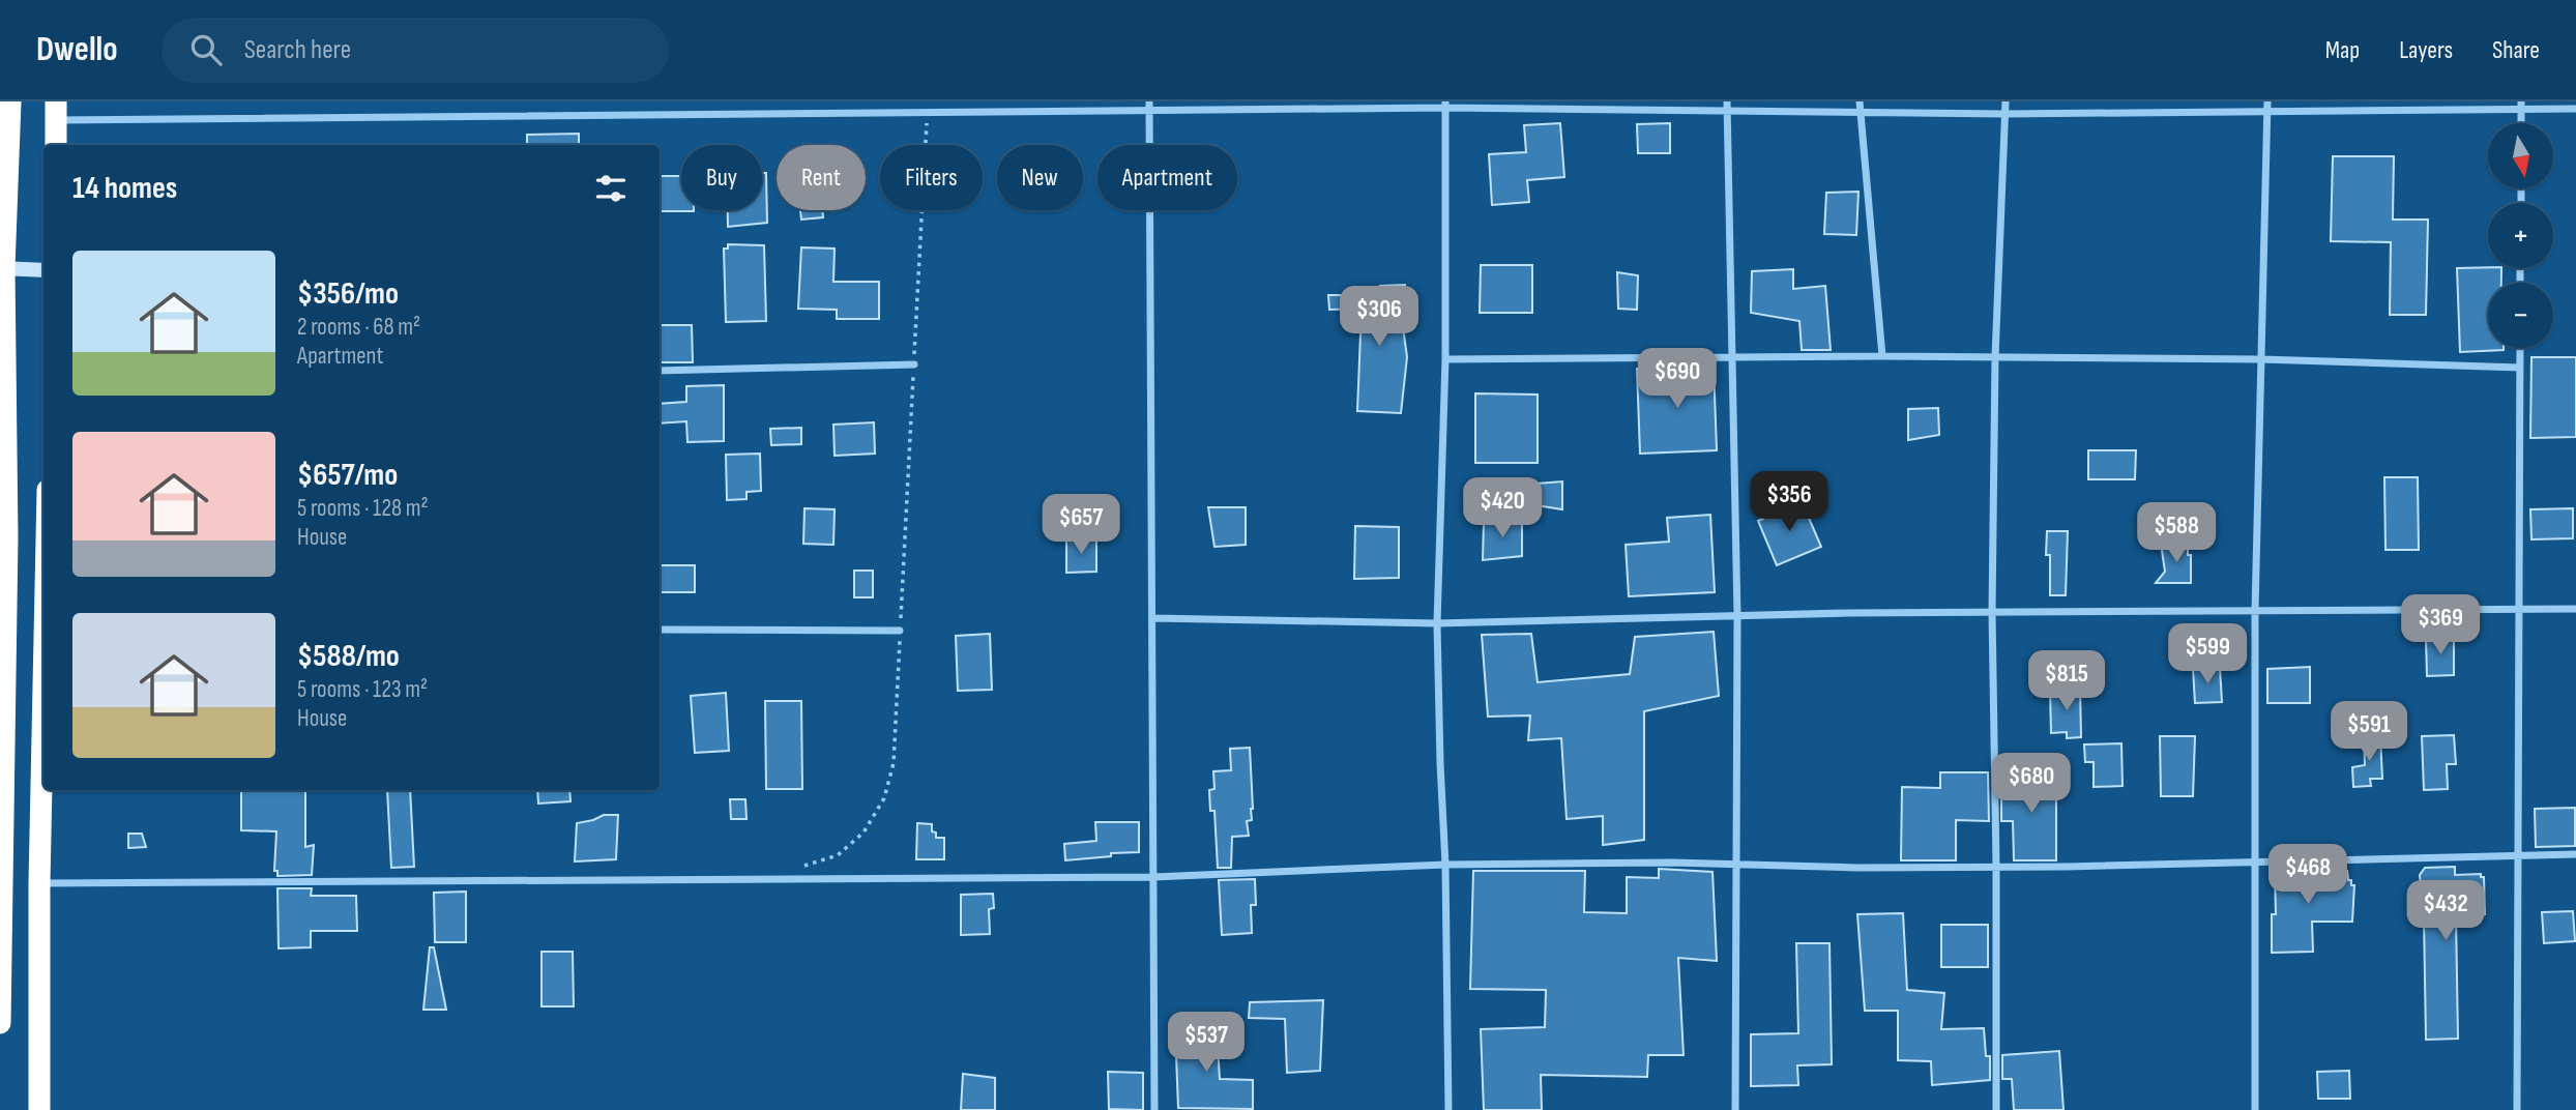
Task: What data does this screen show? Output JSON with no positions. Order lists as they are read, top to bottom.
{
  "north": "bottom",
  "page": {
    "header": "Dwello",
    "search": "Search here",
    "nav": ["Map", "Layers", "Share"],
    "map_buttons": ["+", "−"],
    "chip": [
      "Buy",
      "Rent",
      "Filters",
      "New",
      "Apartment"
    ],
    "heading": "14 homes",
    "list": [
      {
        "name": "$356/mo",
        "note": "2 rooms · 68 m² · Apartment"
      },
      {
        "name": "$657/mo",
        "note": "5 rooms · 128 m² · House"
      },
      {
        "name": "$588/mo",
        "note": "5 rooms · 123 m² · House"
      }
    ],
    "price": [
      "$306",
      "$690",
      "$356",
      "$420",
      "$657",
      "$588",
      "$369",
      "$599",
      "$815",
      "$591",
      "$680",
      "$468",
      "$432",
      "$537"
    ]
  }
}
